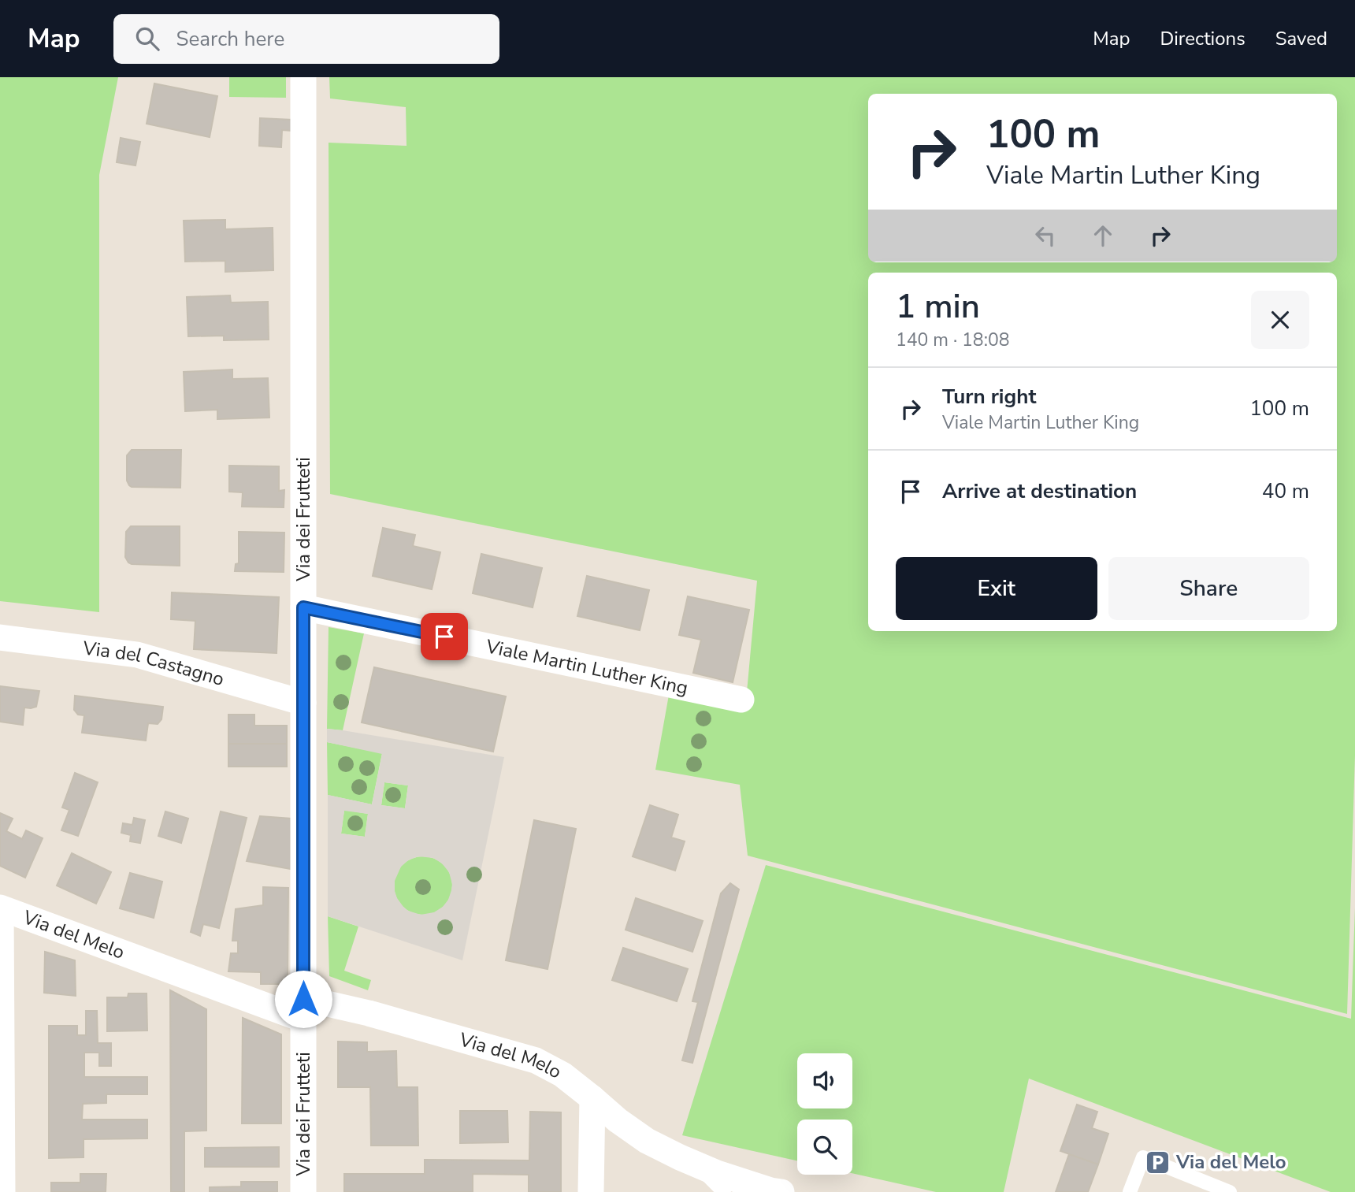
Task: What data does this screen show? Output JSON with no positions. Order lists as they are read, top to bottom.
{
  "streets": {
    "street": [
      "Via dei Frutteti",
      "Via del Castagno",
      "Viale Martin Luther King",
      "Via del Melo"
    ]
  },
  "crossings": [
    ["Via dei Frutteti", "Via del Castagno"],
    ["Via dei Frutteti", "Viale Martin Luther King"],
    ["Via dei Frutteti", "Via del Melo"]
  ],
  "places": {
    "parking": ["Via del Melo"]
  },
  "page": {
    "header": "Map",
    "search": "Search here",
    "nav": ["Map", "Directions", "Saved"],
    "turn": ["100 m", "Viale Martin Luther King"],
    "heading": ["1 min", "140 m · 18:08"],
    "list": [
      {
        "name": "Turn right",
        "note": "Viale Martin Luther King",
        "value": "100 m"
      },
      {
        "name": "Arrive at destination",
        "value": "40 m"
      }
    ],
    "buttons": ["Exit", "Share"]
  }
}
